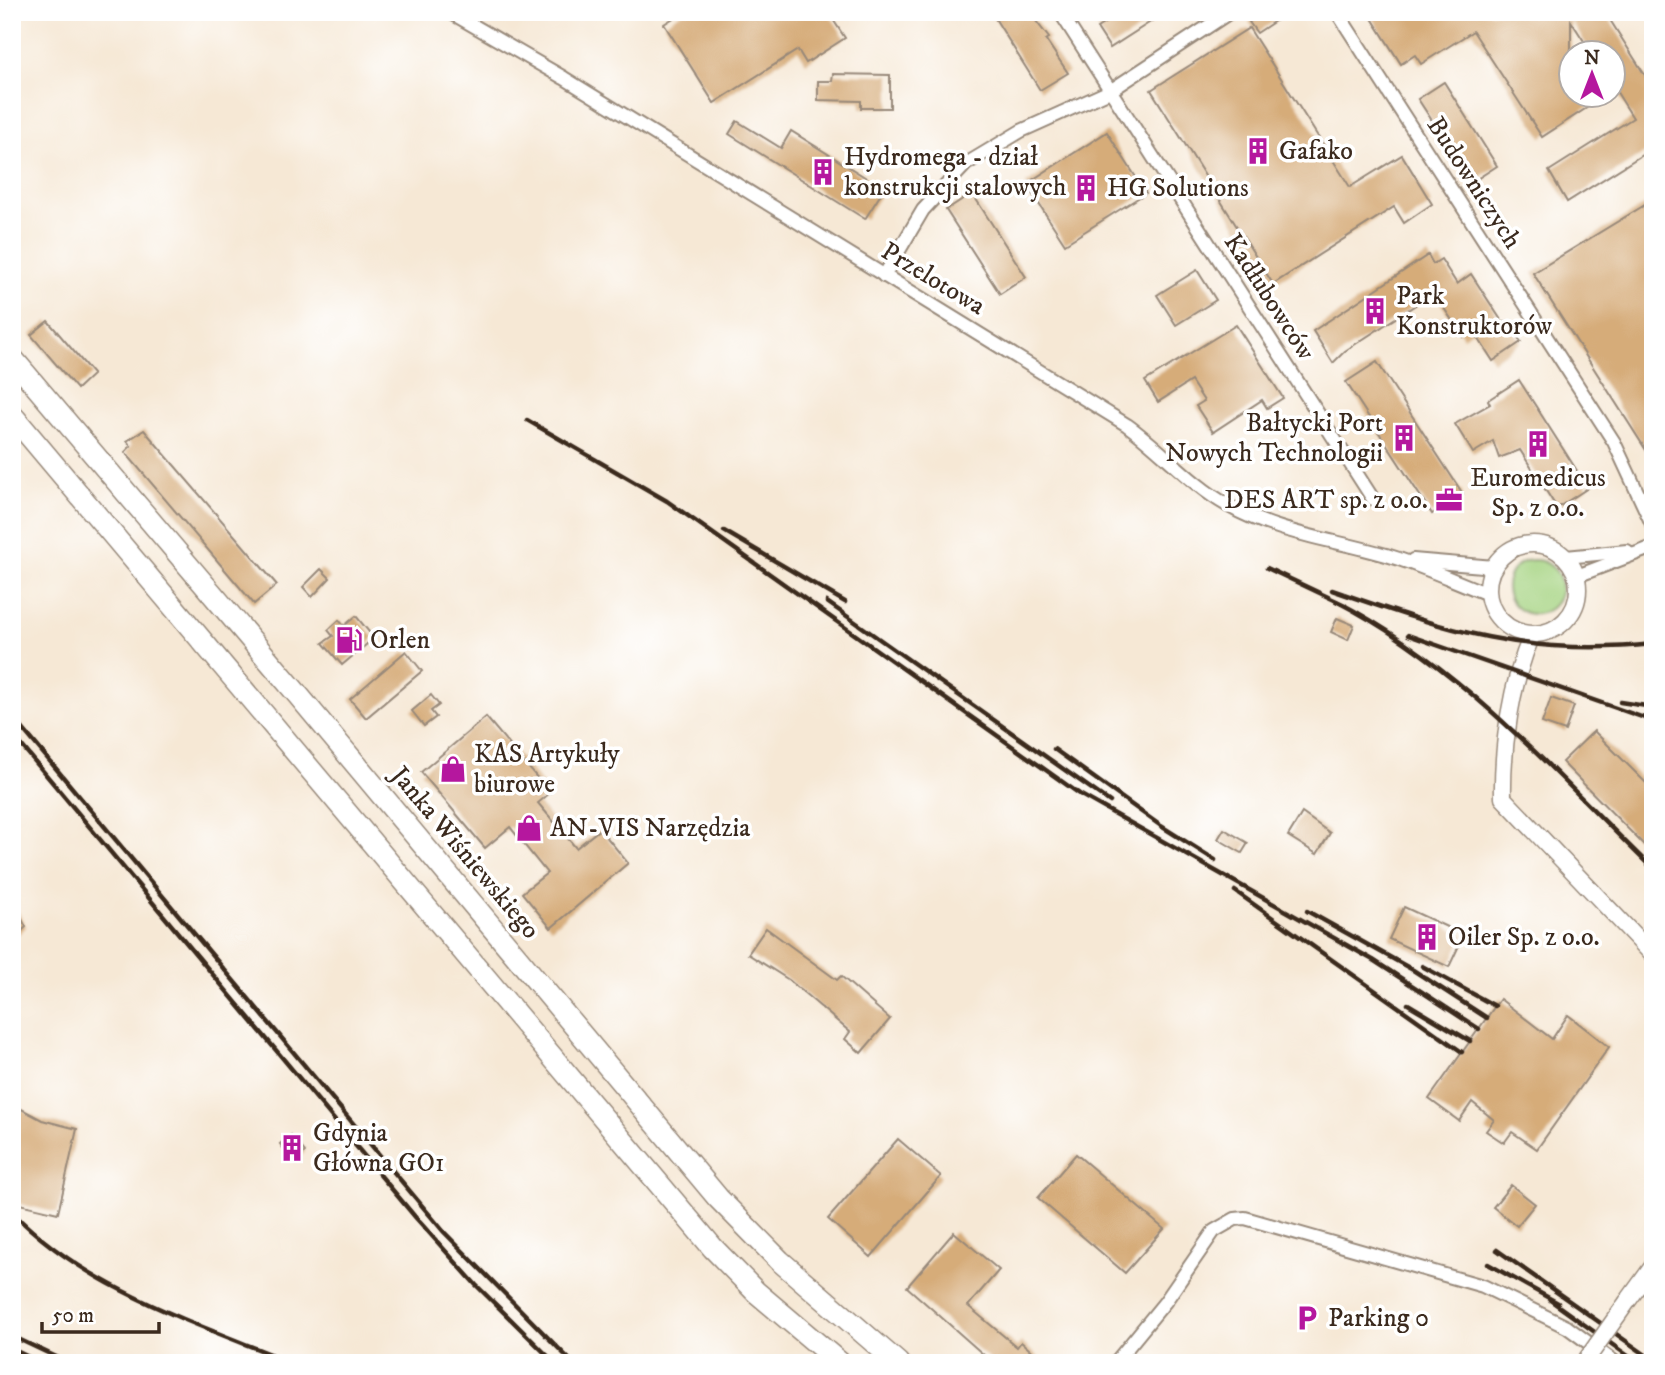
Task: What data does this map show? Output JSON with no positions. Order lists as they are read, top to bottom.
{
  "streets": {
    "highway": ["Janka Wiśniewskiego"],
    "street": ["Budowniczych", "Przelotowa", "Kadłubowców"]
  },
  "places": {
    "building": [
      "Gafako",
      "Hydromega - dział konstrukcji stalowych",
      "HG Solutions",
      "Park Konstruktorów",
      "Bałtycki Port Nowych Technologii",
      "Euromedicus Sp. z o.o.",
      "Oiler Sp. z o.o.",
      "Gdynia Główna GO1"
    ],
    "office": ["DES ART sp. z o.o."],
    "fuel station": ["Orlen"],
    "shop": ["KAS Artykuły biurowe", "AN-VIS Narzędzia"],
    "parking": ["Parking 0"]
  },
  "scale_bar": "50 m",
  "north": "top"
}
